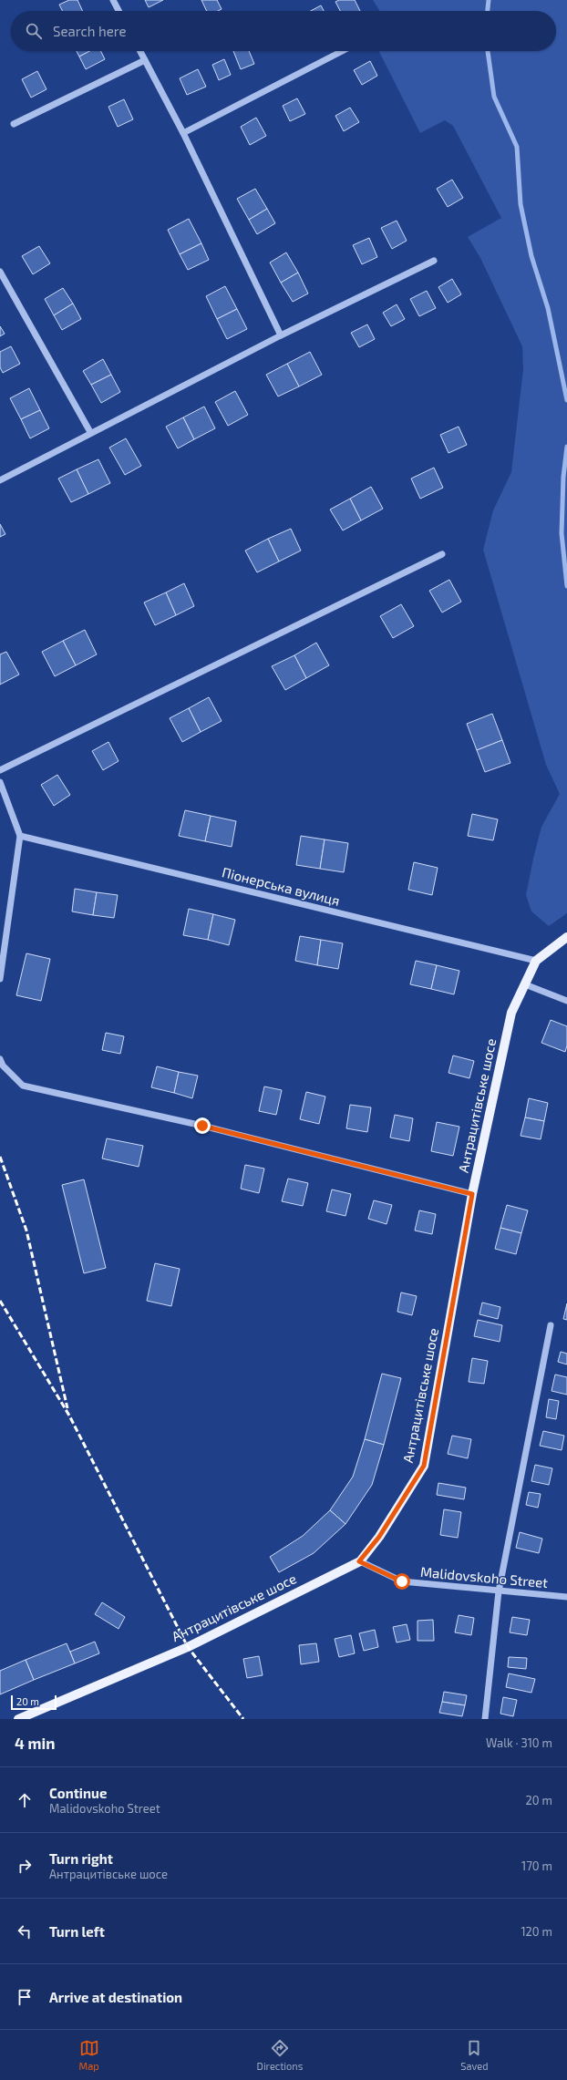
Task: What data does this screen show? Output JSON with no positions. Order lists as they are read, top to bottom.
{
  "streets": {
    "main road": ["Антрацитівське шосе"],
    "street": ["Піонерська вулиця", "Malidovskoho Street"]
  },
  "crossings": [
    ["Піонерська вулиця", "Антрацитівське шосе"],
    ["Антрацитівське шосе", "Malidovskoho Street"]
  ],
  "scale_bar": "20 m",
  "page": {
    "search": "Search here",
    "scale": "20 m",
    "heading": ["4 min", "Walk · 310 m"],
    "list": [
      ["Continue", "Malidovskoho Street", "20 m"],
      ["Turn right", "Антрацитівське шосе", "170 m"],
      ["Turn left", "120 m"],
      "Arrive at destination"
    ],
    "nav": ["Map", "Directions", "Saved"]
  }
}
